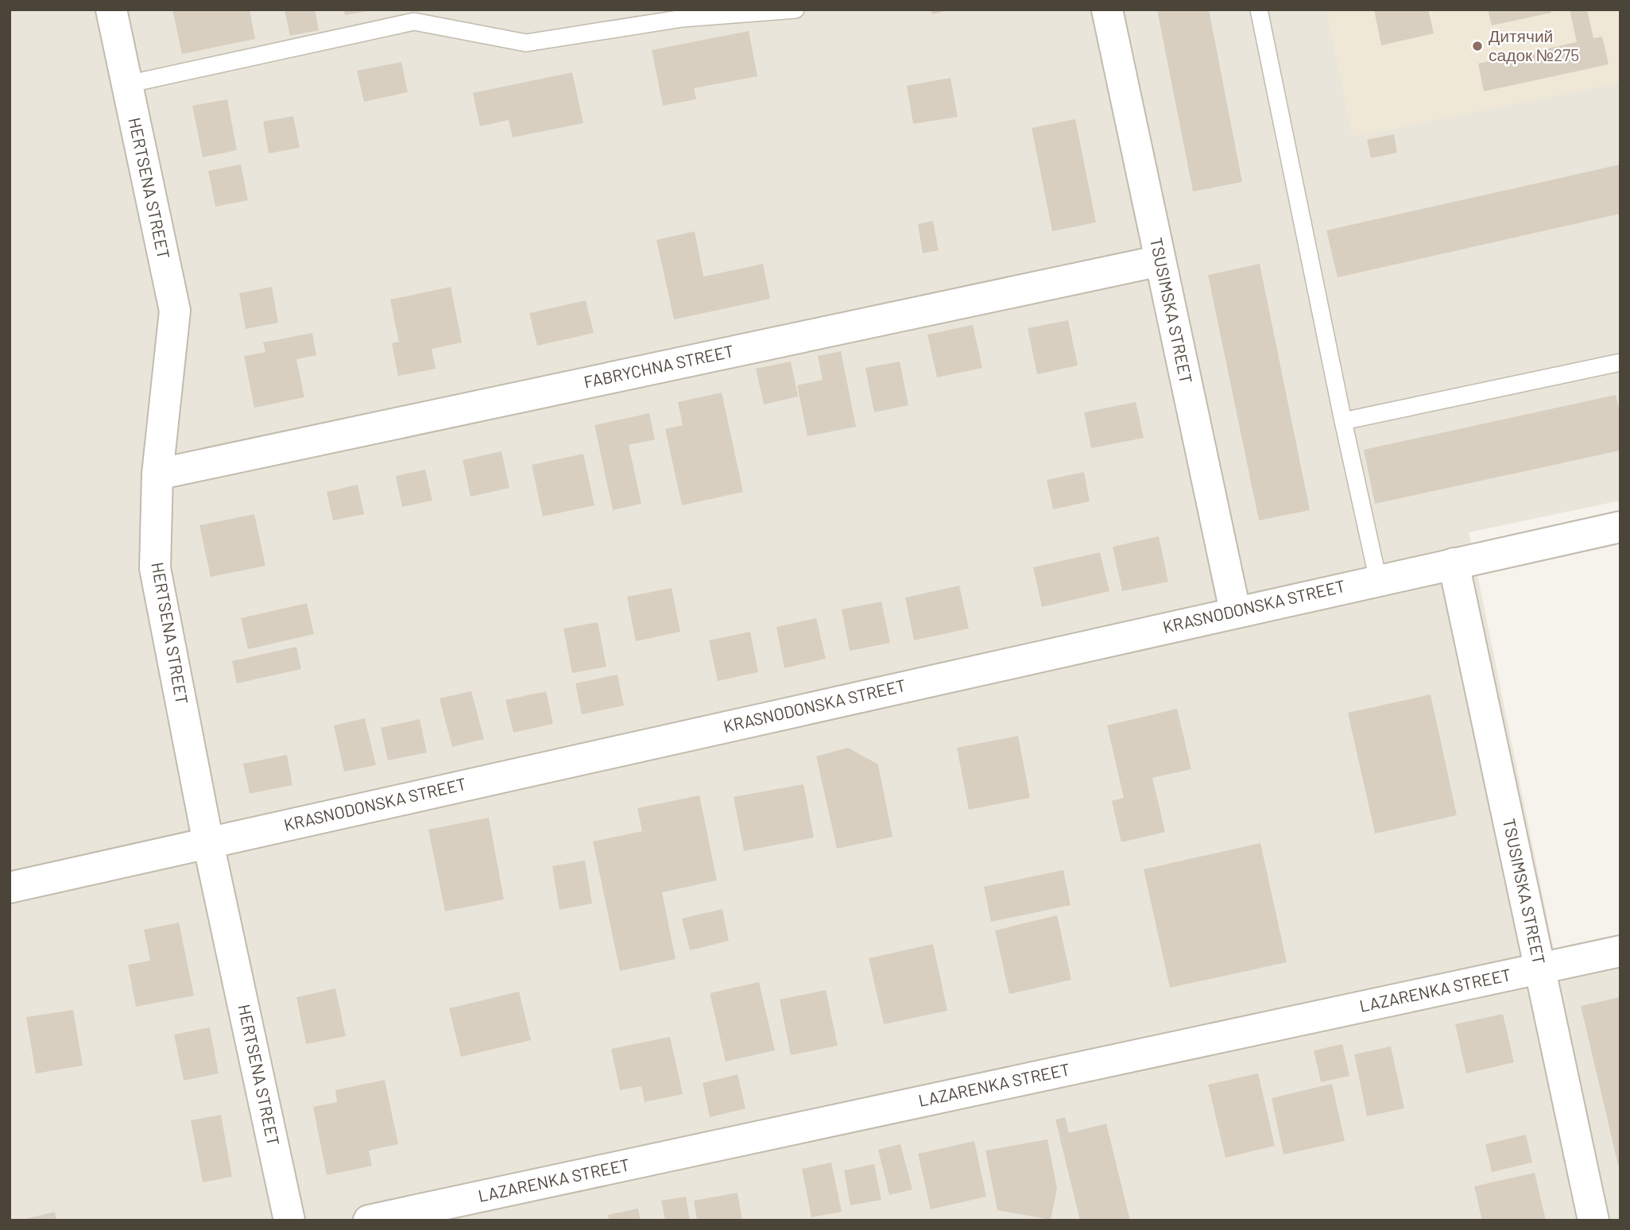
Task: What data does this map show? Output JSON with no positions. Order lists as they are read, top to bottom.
{
  "streets": {
    "street": [
      "HERTSENA STREET",
      "TSUSIMSKA STREET",
      "FABRYCHNA STREET",
      "KRASNODONSKA STREET",
      "LAZARENKA STREET"
    ]
  },
  "crossings": [
    ["HERTSENA STREET", "FABRYCHNA STREET"],
    ["HERTSENA STREET", "KRASNODONSKA STREET"],
    ["TSUSIMSKA STREET", "FABRYCHNA STREET"],
    ["TSUSIMSKA STREET", "KRASNODONSKA STREET"],
    ["TSUSIMSKA STREET", "LAZARENKA STREET"]
  ],
  "places": ["Дитячий садок №275"]
}
